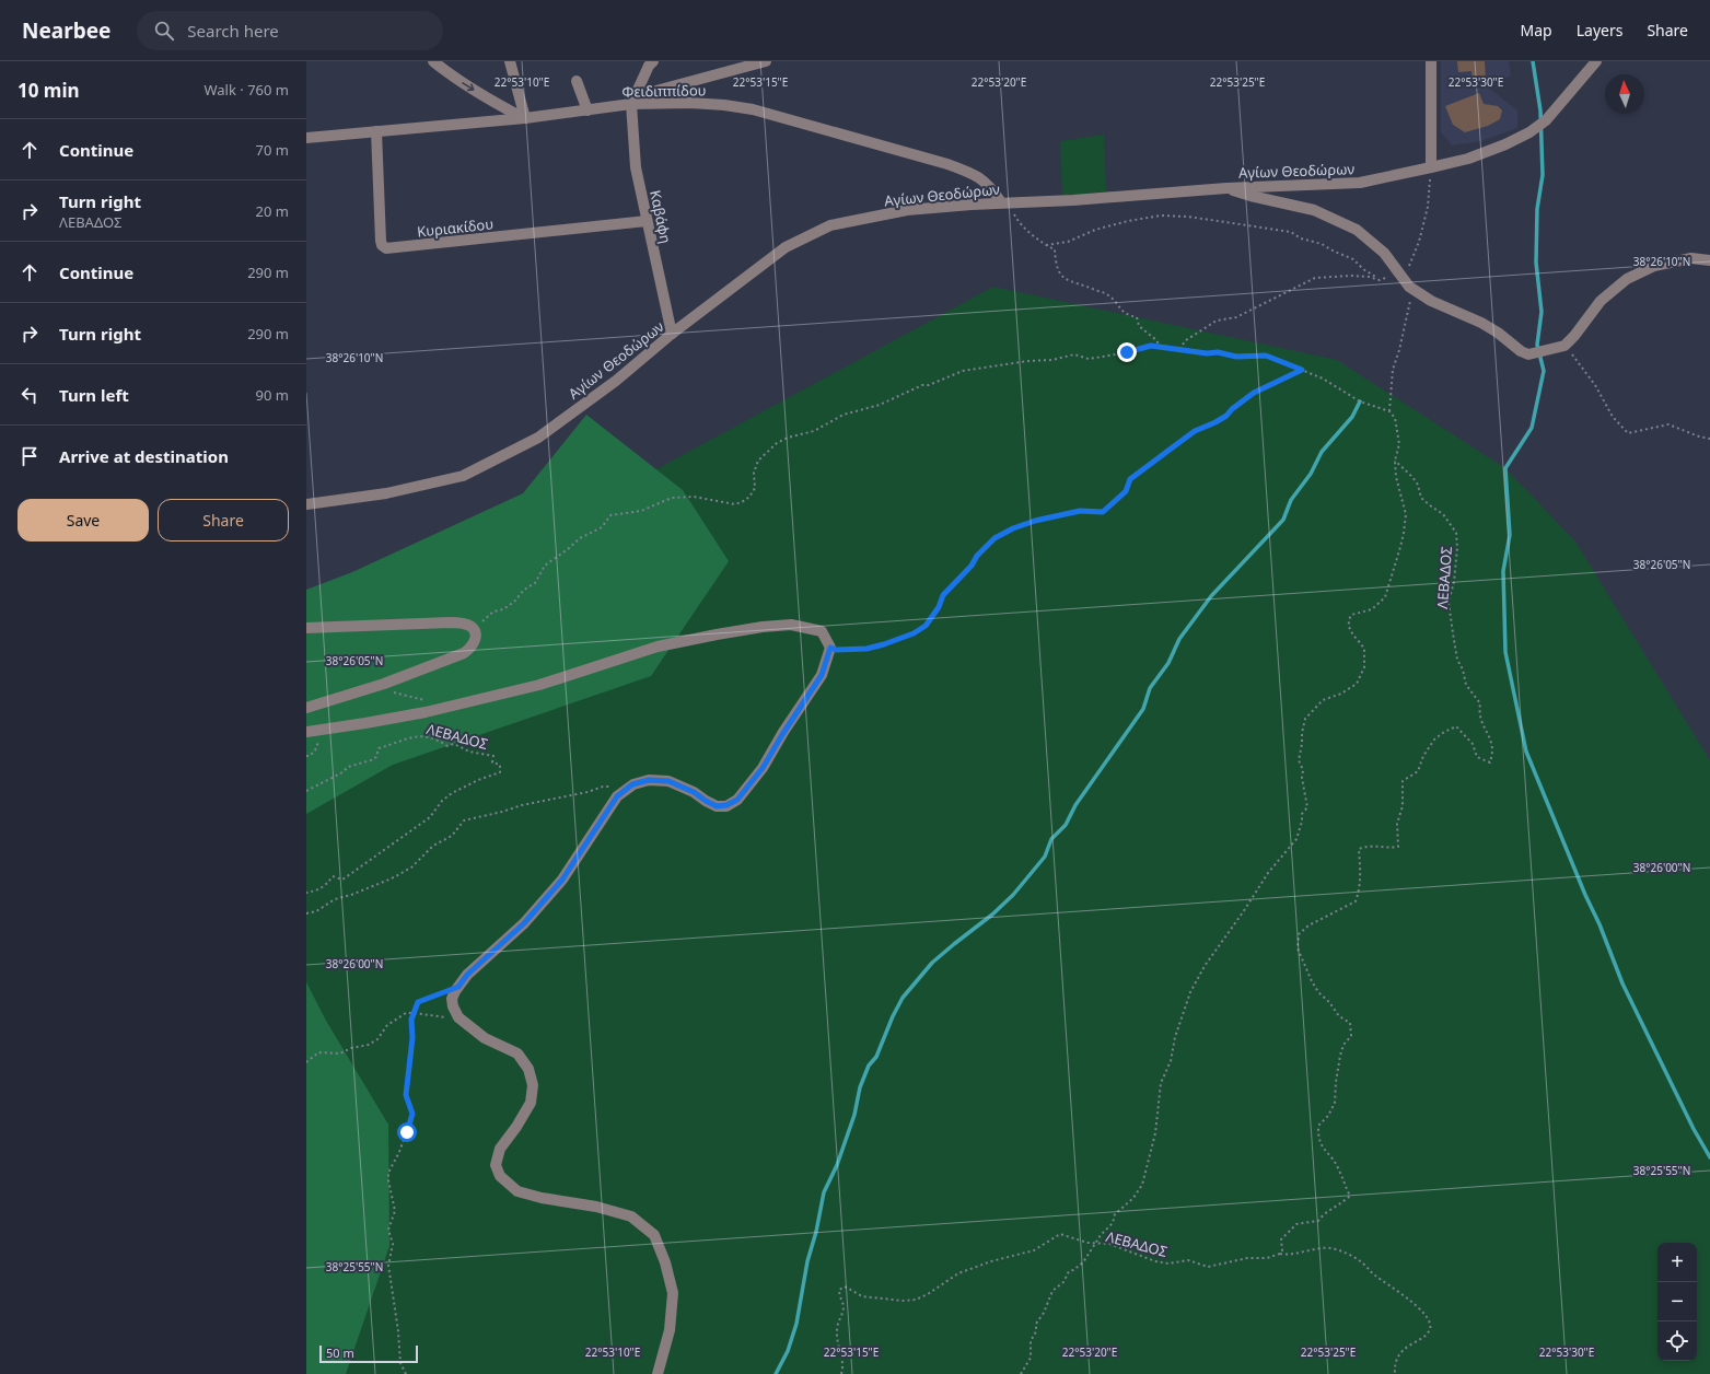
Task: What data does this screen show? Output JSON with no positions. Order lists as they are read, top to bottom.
{
  "streets": {
    "street": [
      "Φειδιππίδου",
      "Αγίων Θεοδώρων",
      "Καβάφη",
      "Κυριακίδου"
    ],
    "path": ["ΛΕΒΑΔΟΣ"]
  },
  "crossings": [
    ["Φειδιππίδου", "Αγίων Θεοδώρων"],
    ["Φειδιππίδου", "Καβάφη"],
    ["Φειδιππίδου", "Κυριακίδου"],
    ["Αγίων Θεοδώρων", "Καβάφη"],
    ["Καβάφη", "Κυριακίδου"]
  ],
  "scale_bar": "50 m",
  "north": "top",
  "page": {
    "header": "Nearbee",
    "search": "Search here",
    "nav": ["Map", "Layers", "Share"],
    "heading": ["10 min", "Walk · 760 m"],
    "list": [
      ["Continue", "70 m"],
      ["Turn right", "ΛΕΒΑΔΟΣ", "20 m"],
      ["Continue", "290 m"],
      ["Turn right", "290 m"],
      ["Turn left", "90 m"],
      "Arrive at destination"
    ],
    "buttons": ["Save", "Share"],
    "map_buttons": ["+", "−"],
    "scale": "50 m"
  },
  "coordinates": [
    "22°53'10\"E",
    "22°53'15\"E",
    "22°53'20\"E",
    "22°53'25\"E",
    "22°53'30\"E",
    "38°26'10\"N",
    "38°26'05\"N",
    "38°26'00\"N",
    "38°25'55\"N"
  ]
}
